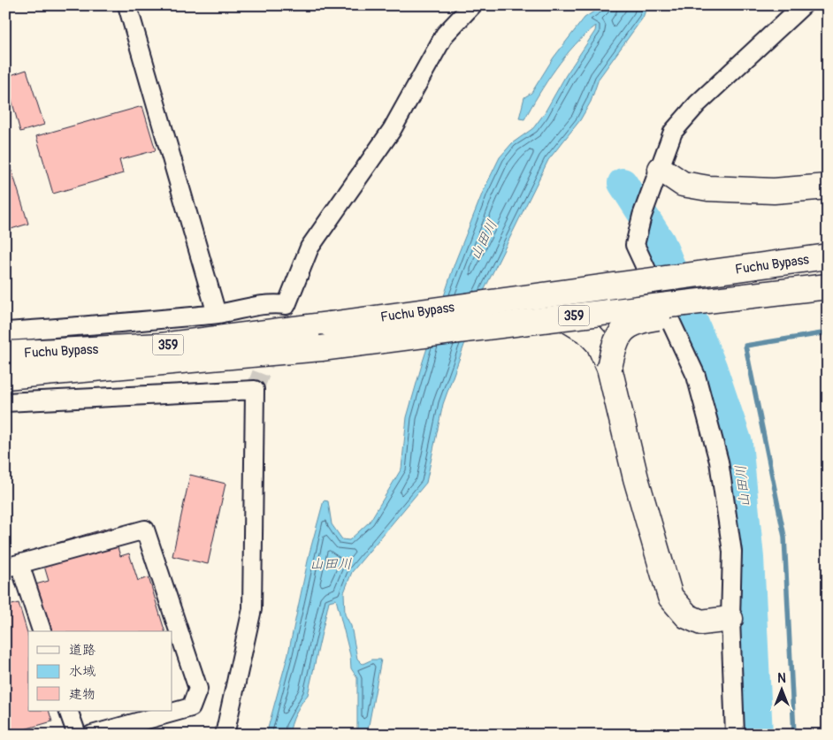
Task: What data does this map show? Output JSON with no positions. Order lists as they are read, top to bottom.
{
  "streets": {
    "highway": ["Fuchu Bypass", "359"]
  },
  "water": ["山田川"],
  "legend": ["道路", "水域", "建物"],
  "north": "top"
}
